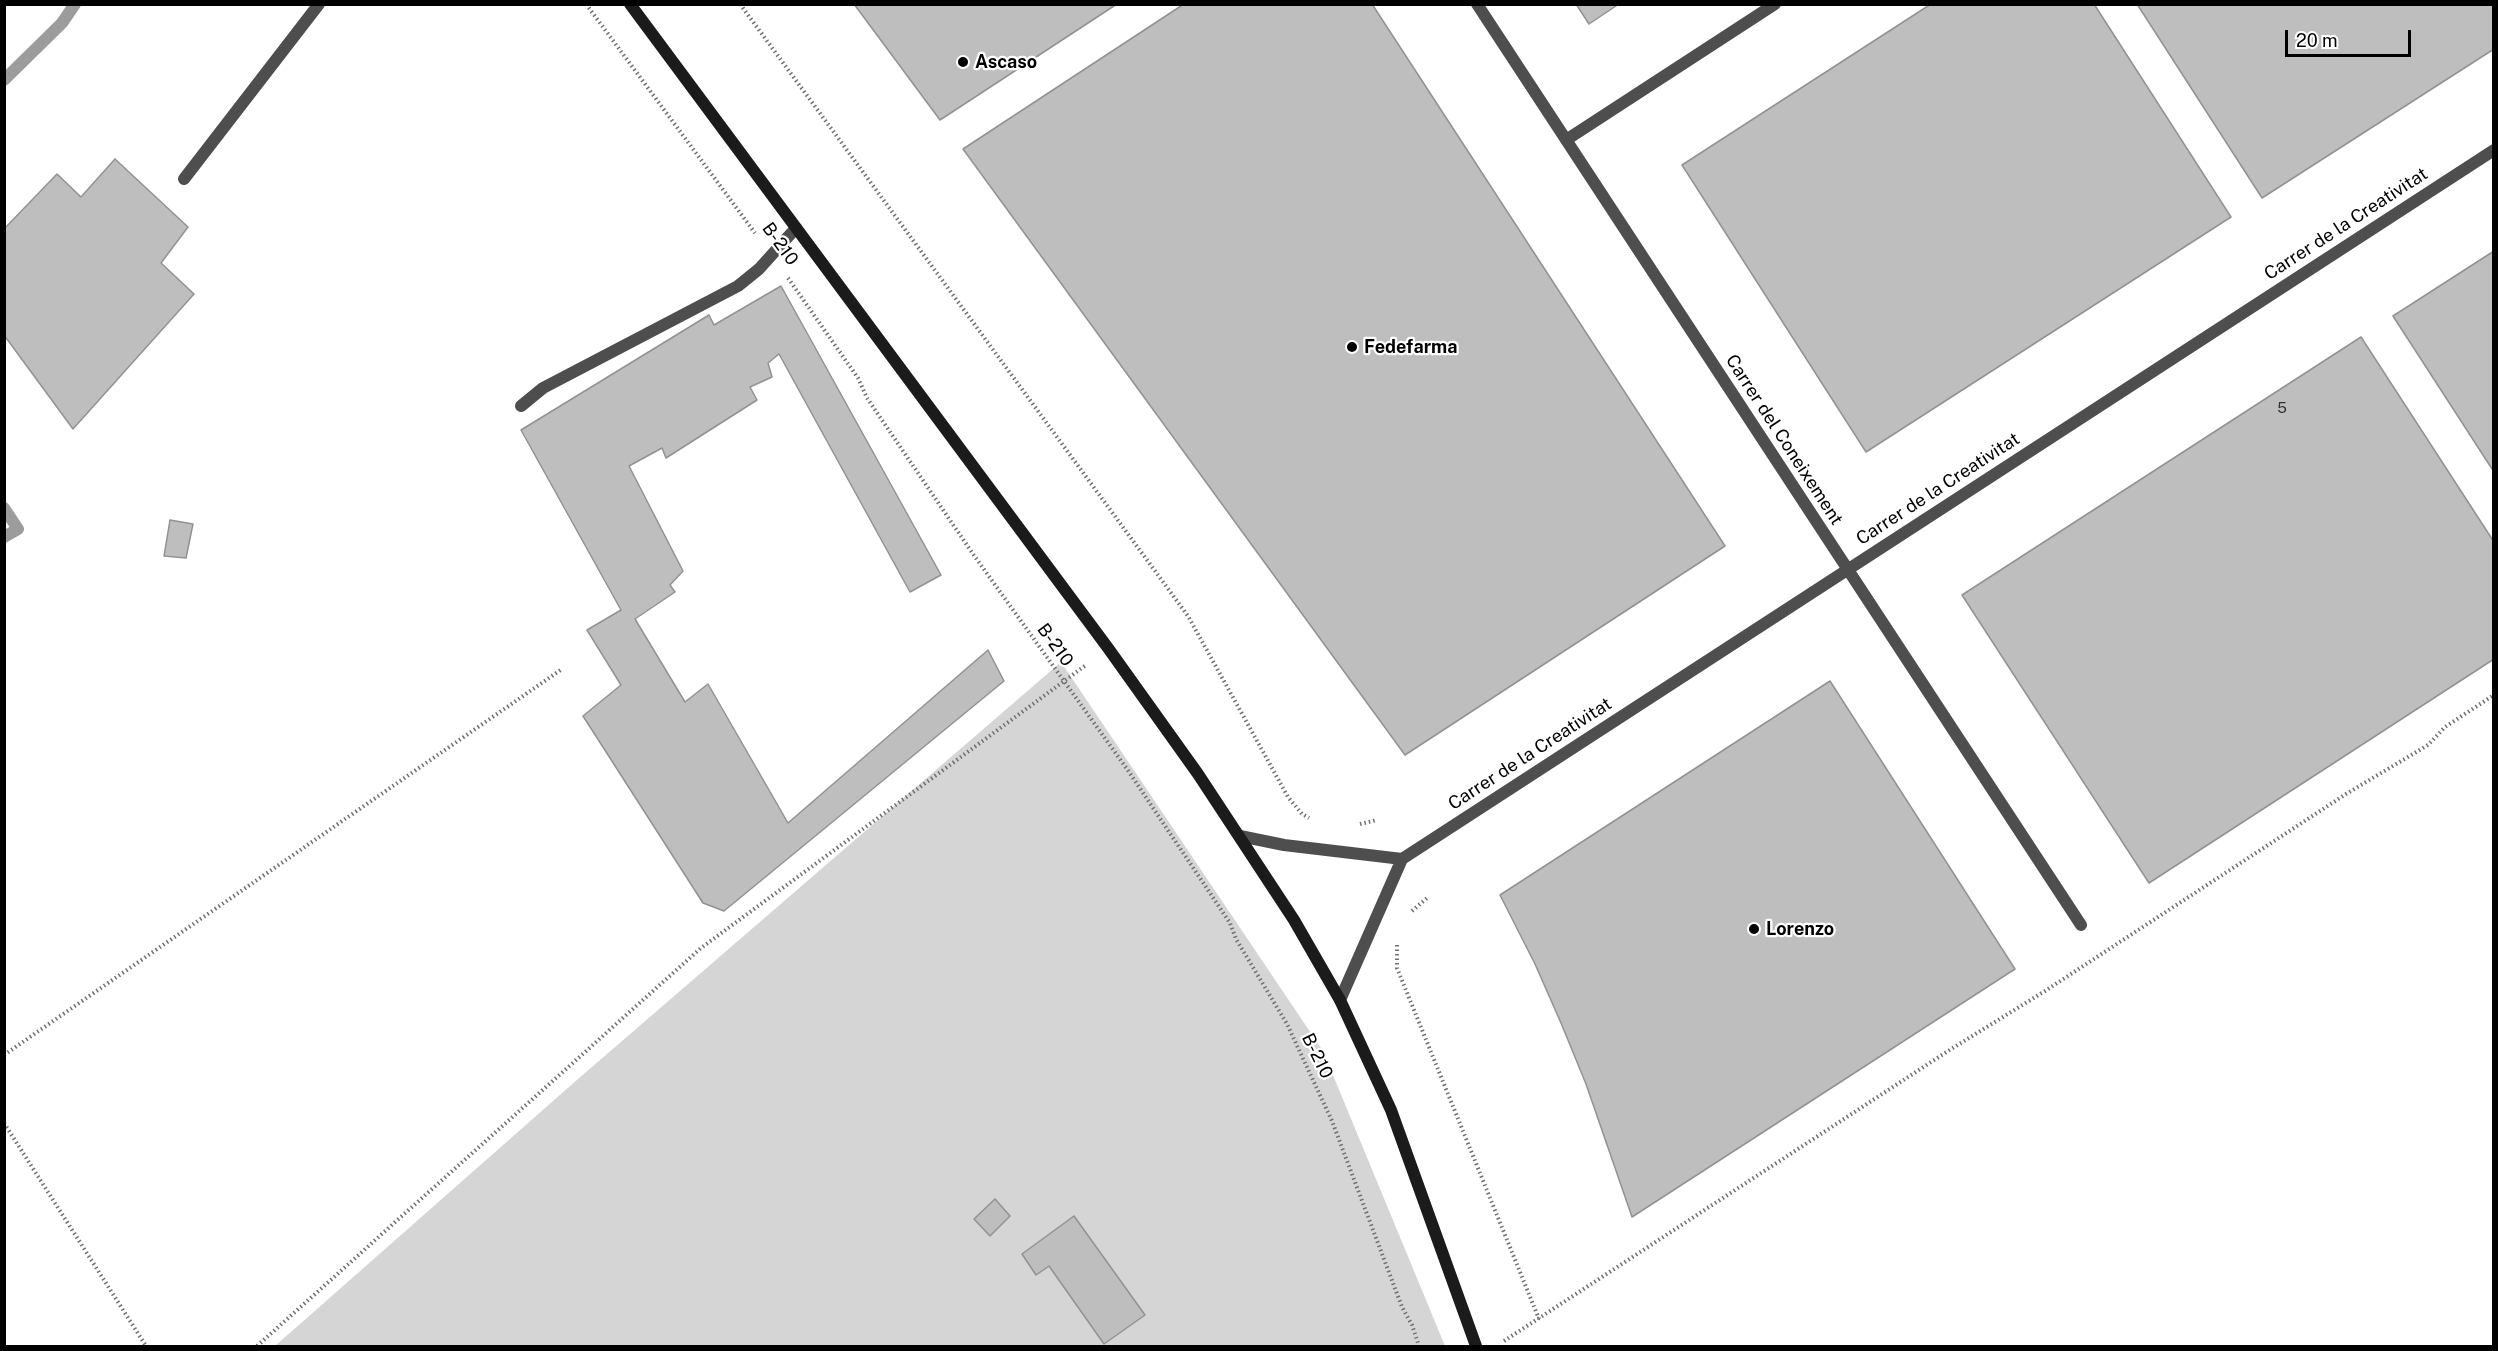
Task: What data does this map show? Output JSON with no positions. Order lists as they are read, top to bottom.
{
  "streets": {
    "main road": ["B-210"],
    "street": ["Carrer de la Creativitat", "Carrer del Coneixement"]
  },
  "crossings": [
    ["Carrer de la Creativitat", "Carrer del Coneixement"]
  ],
  "places": ["Ascaso", "Fedefarma", "Lorenzo"],
  "house_numbers": ["5"],
  "scale_bar": "20 m"
}
